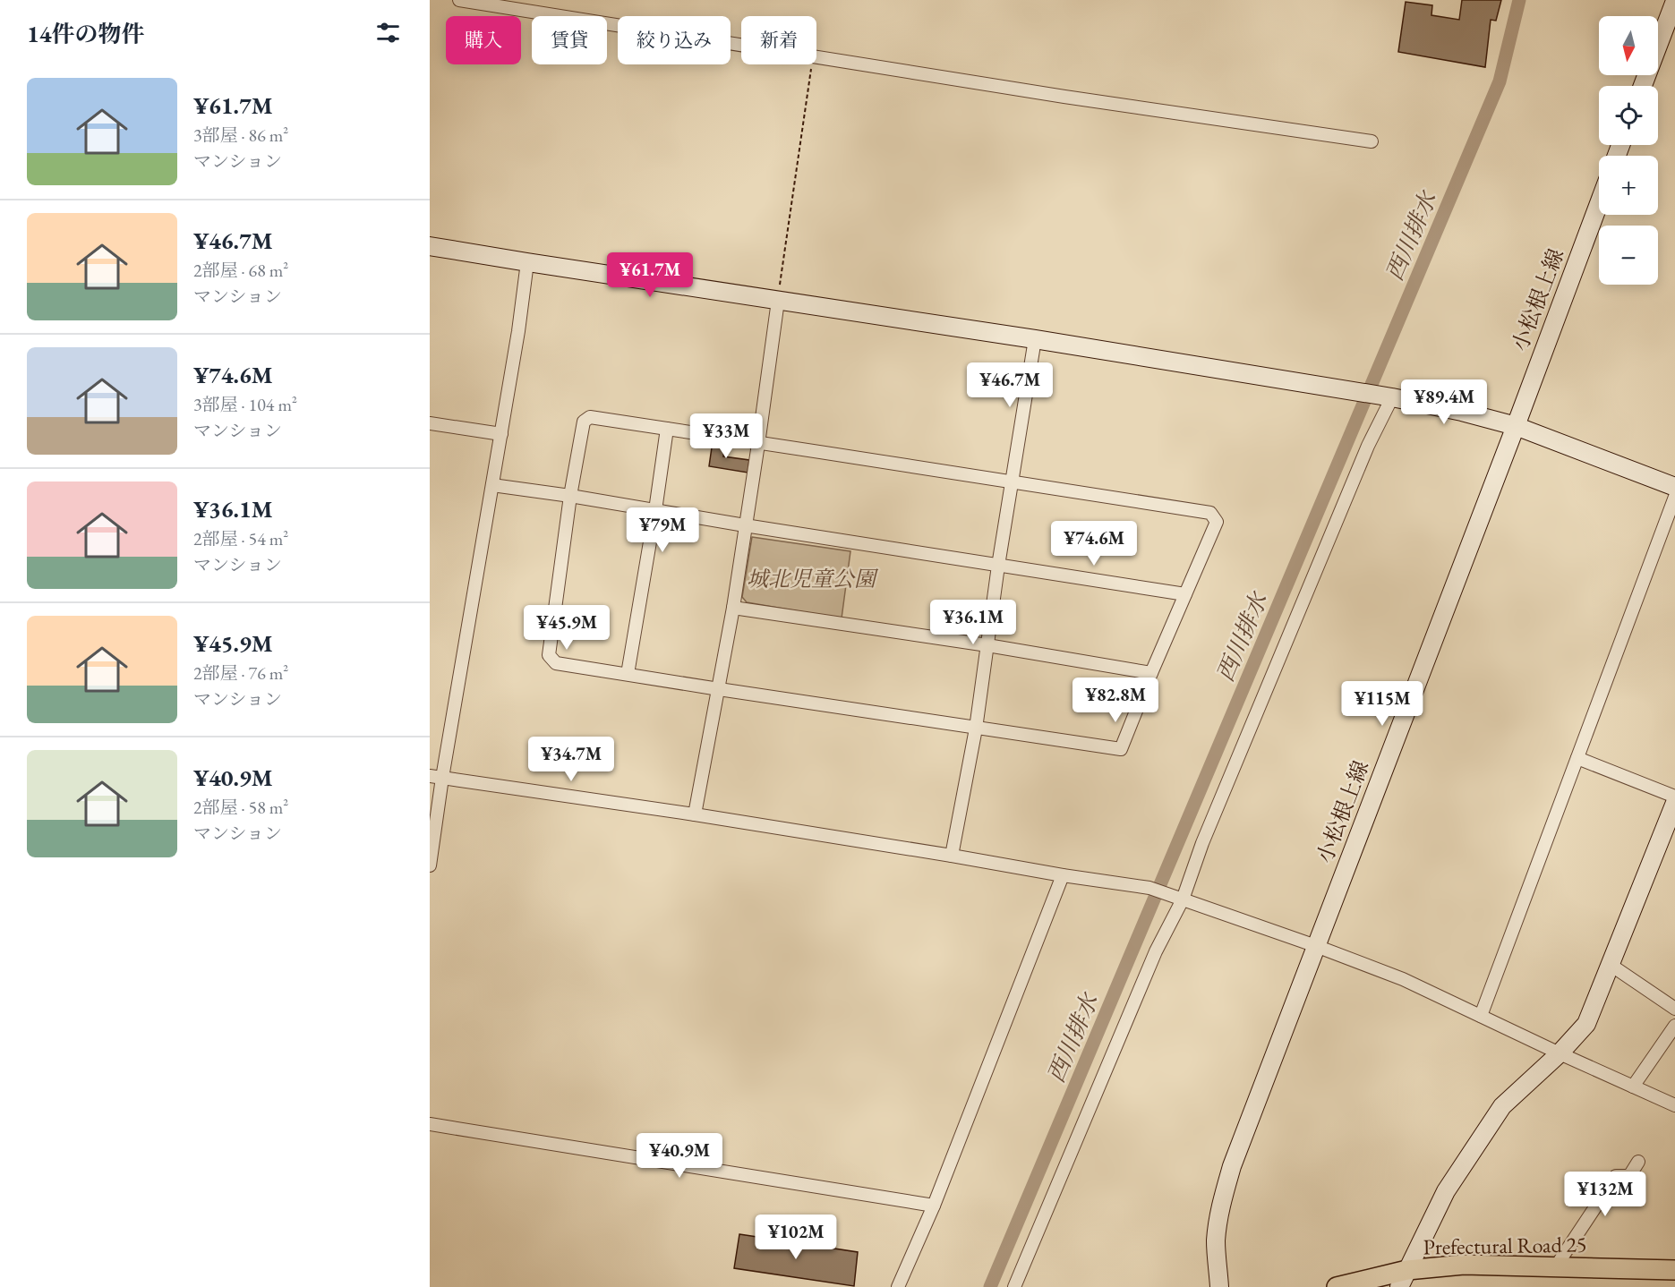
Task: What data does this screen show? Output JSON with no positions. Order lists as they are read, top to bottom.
{
  "streets": {
    "main road": ["Prefectural Road 25"],
    "street": ["小松根上線"]
  },
  "water": ["西川排水"],
  "parks": ["城北児童公園"],
  "north": "bottom",
  "page": {
    "heading": "14件の物件",
    "map_buttons": ["+", "−"],
    "chip": [
      "購入",
      "賃貸",
      "絞り込み",
      "新着"
    ],
    "list": [
      {
        "name": "¥61.7M",
        "note": "3部屋 · 86 m² · マンション"
      },
      {
        "name": "¥46.7M",
        "note": "2部屋 · 68 m² · マンション"
      },
      {
        "name": "¥74.6M",
        "note": "3部屋 · 104 m² · マンション"
      },
      {
        "name": "¥36.1M",
        "note": "2部屋 · 54 m² · マンション"
      },
      {
        "name": "¥45.9M",
        "note": "2部屋 · 76 m² · マンション"
      },
      {
        "name": "¥40.9M",
        "note": "2部屋 · 58 m² · マンション"
      }
    ],
    "price": [
      "¥61.7M",
      "¥46.7M",
      "¥89.4M",
      "¥33M",
      "¥79M",
      "¥74.6M",
      "¥36.1M",
      "¥45.9M",
      "¥82.8M",
      "¥115M",
      "¥34.7M",
      "¥40.9M",
      "¥132M",
      "¥102M"
    ]
  }
}
